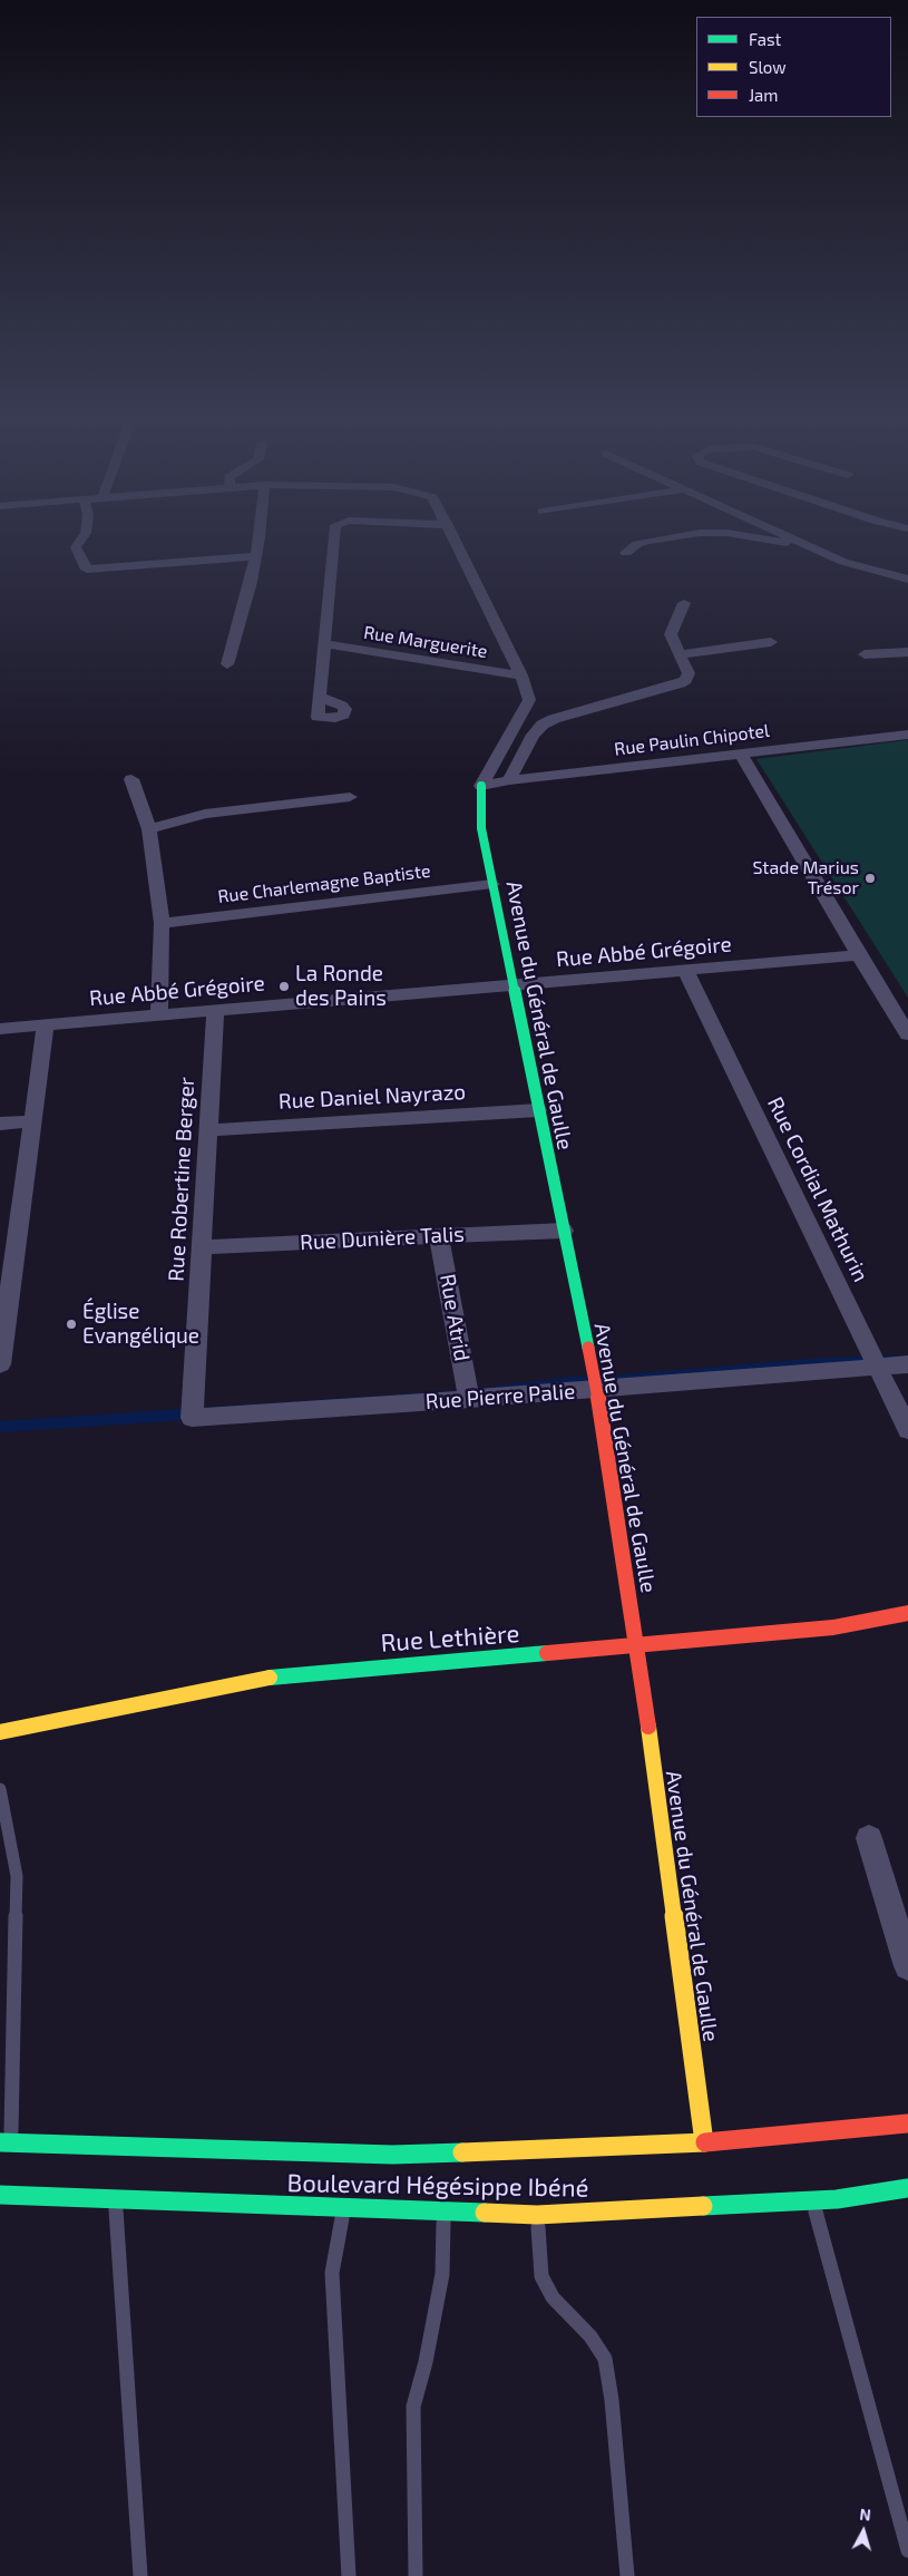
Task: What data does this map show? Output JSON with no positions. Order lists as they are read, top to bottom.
{
  "streets": {
    "street": [
      "Rue Marguerite",
      "Rue Paulin Chipotel",
      "Rue Charlemagne Baptiste",
      "Rue Abbé Grégoire",
      "Avenue du Général de Gaulle",
      "Rue Daniel Nayrazo",
      "Rue Robertine Berger",
      "Rue Cordial Mathurin",
      "Rue Dunière Talis",
      "Rue Atrid",
      "Rue Pierre Palie",
      "Rue Lethière",
      "Boulevard Hégésippe Ibéné"
    ]
  },
  "crossings": [
    ["Rue Paulin Chipotel", "Avenue du Général de Gaulle"],
    ["Rue Charlemagne Baptiste", "Avenue du Général de Gaulle"],
    ["Rue Abbé Grégoire", "Avenue du Général de Gaulle"],
    ["Rue Abbé Grégoire", "Rue Robertine Berger"],
    ["Rue Abbé Grégoire", "Rue Cordial Mathurin"],
    ["Avenue du Général de Gaulle", "Rue Daniel Nayrazo"],
    ["Avenue du Général de Gaulle", "Rue Dunière Talis"],
    ["Avenue du Général de Gaulle", "Rue Pierre Palie"],
    ["Avenue du Général de Gaulle", "Rue Lethière"],
    ["Avenue du Général de Gaulle", "Boulevard Hégésippe Ibéné"],
    ["Rue Daniel Nayrazo", "Rue Robertine Berger"],
    ["Rue Robertine Berger", "Rue Dunière Talis"],
    ["Rue Robertine Berger", "Rue Pierre Palie"],
    ["Rue Cordial Mathurin", "Rue Pierre Palie"],
    ["Rue Dunière Talis", "Rue Atrid"],
    ["Rue Atrid", "Rue Pierre Palie"]
  ],
  "places": ["Stade Marius Trésor", "La Ronde des Pains", "Église Evangélique"],
  "legend": ["Fast", "Slow", "Jam"],
  "north": "top"
}
